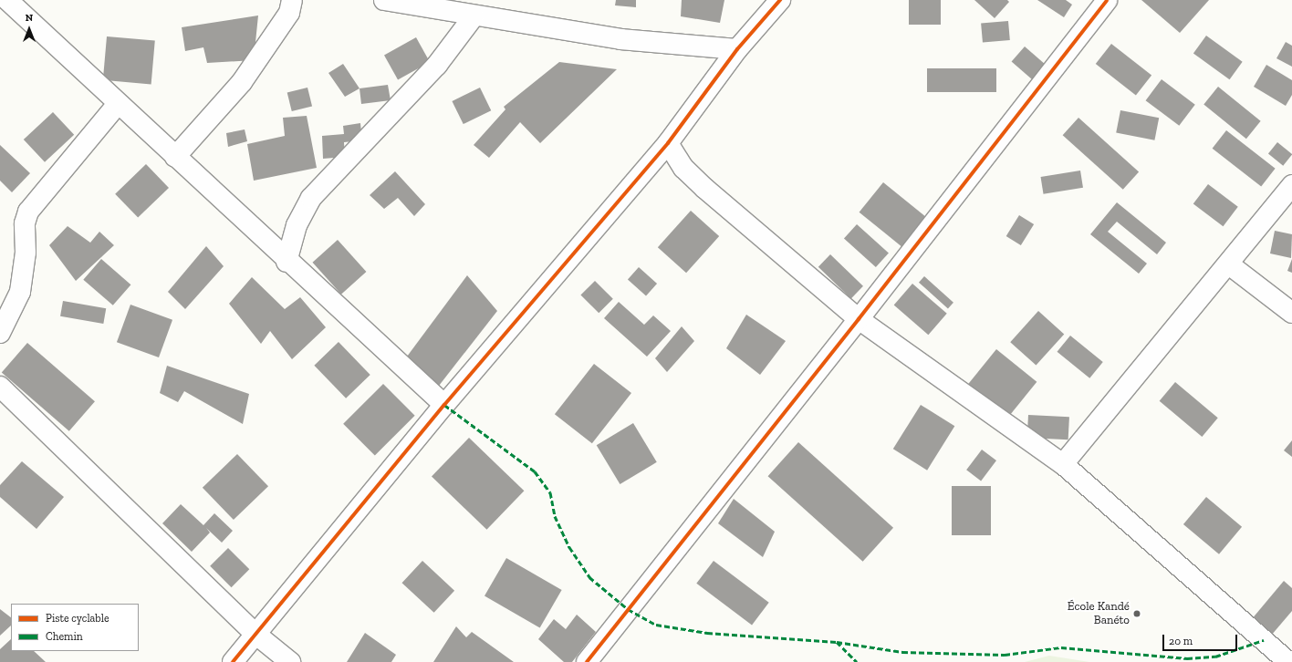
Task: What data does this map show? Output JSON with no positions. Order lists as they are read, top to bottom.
{
  "places": ["École Kandé Banéto"],
  "legend": ["Piste cyclable", "Chemin"],
  "scale_bar": "20 m",
  "north": "top"
}
